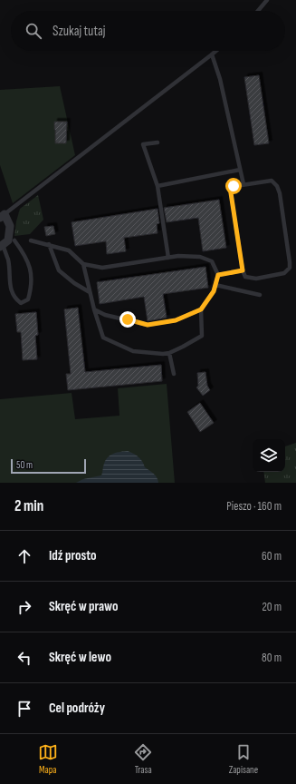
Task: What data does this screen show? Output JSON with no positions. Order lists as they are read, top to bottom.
{
  "scale_bar": "50 m",
  "page": {
    "search": "Szukaj tutaj",
    "scale": "50 m",
    "heading": ["2 min", "Pieszo · 160 m"],
    "list": [
      ["Idź prosto", "60 m"],
      ["Skręć w prawo", "20 m"],
      ["Skręć w lewo", "80 m"],
      "Cel podróży"
    ],
    "nav": ["Mapa", "Trasa", "Zapisane"]
  }
}
